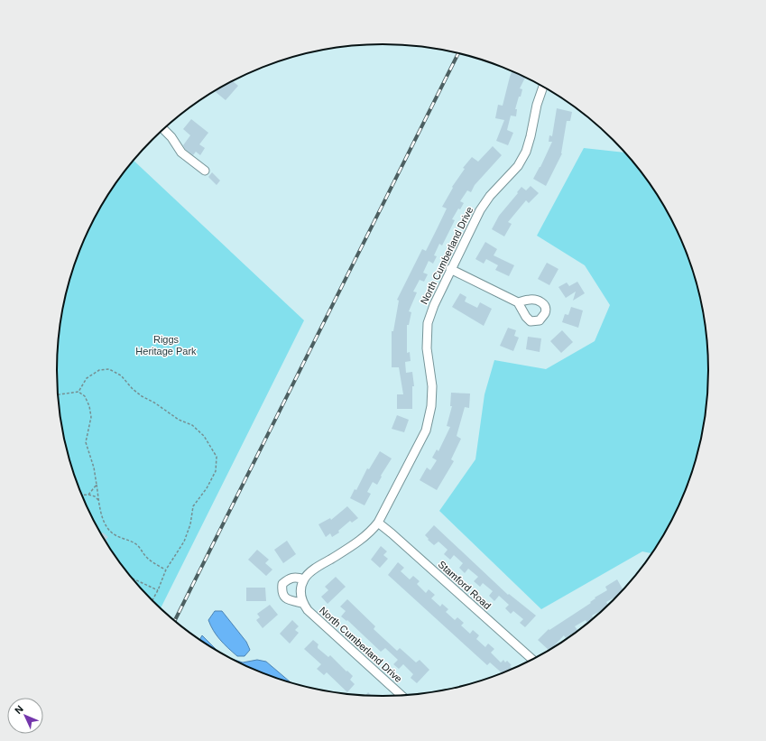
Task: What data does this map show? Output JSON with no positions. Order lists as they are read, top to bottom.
{
  "streets": {
    "street": ["North Cumberland Drive", "Stamford Road"]
  },
  "crossings": [
    ["North Cumberland Drive", "Stamford Road"]
  ],
  "parks": ["Riggs Heritage Park"],
  "north": "top left"
}
